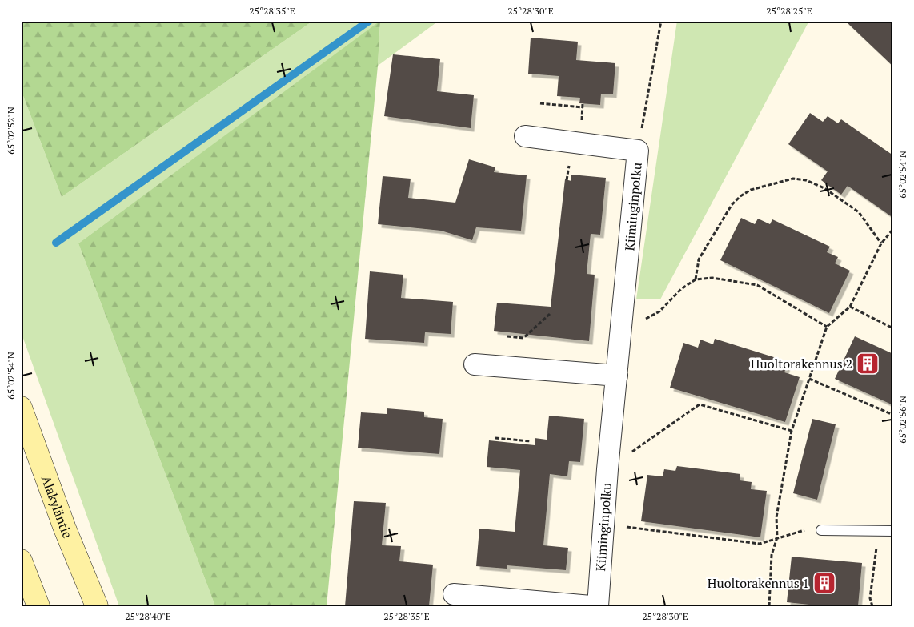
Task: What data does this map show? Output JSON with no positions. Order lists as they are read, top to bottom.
{
  "streets": {
    "main road": ["Alakyläntie"],
    "street": ["Kiiminginpolku"]
  },
  "places": {
    "building": ["Huoltorakennus 2", "Huoltorakennus 1"]
  },
  "coordinates": [
    "25°28'35\"E",
    "25°28'30\"E",
    "25°28'25\"E",
    "65°02'52\"N",
    "65°02'54\"N",
    "65°02'56\"N",
    "25°28'40\"E"
  ]
}
